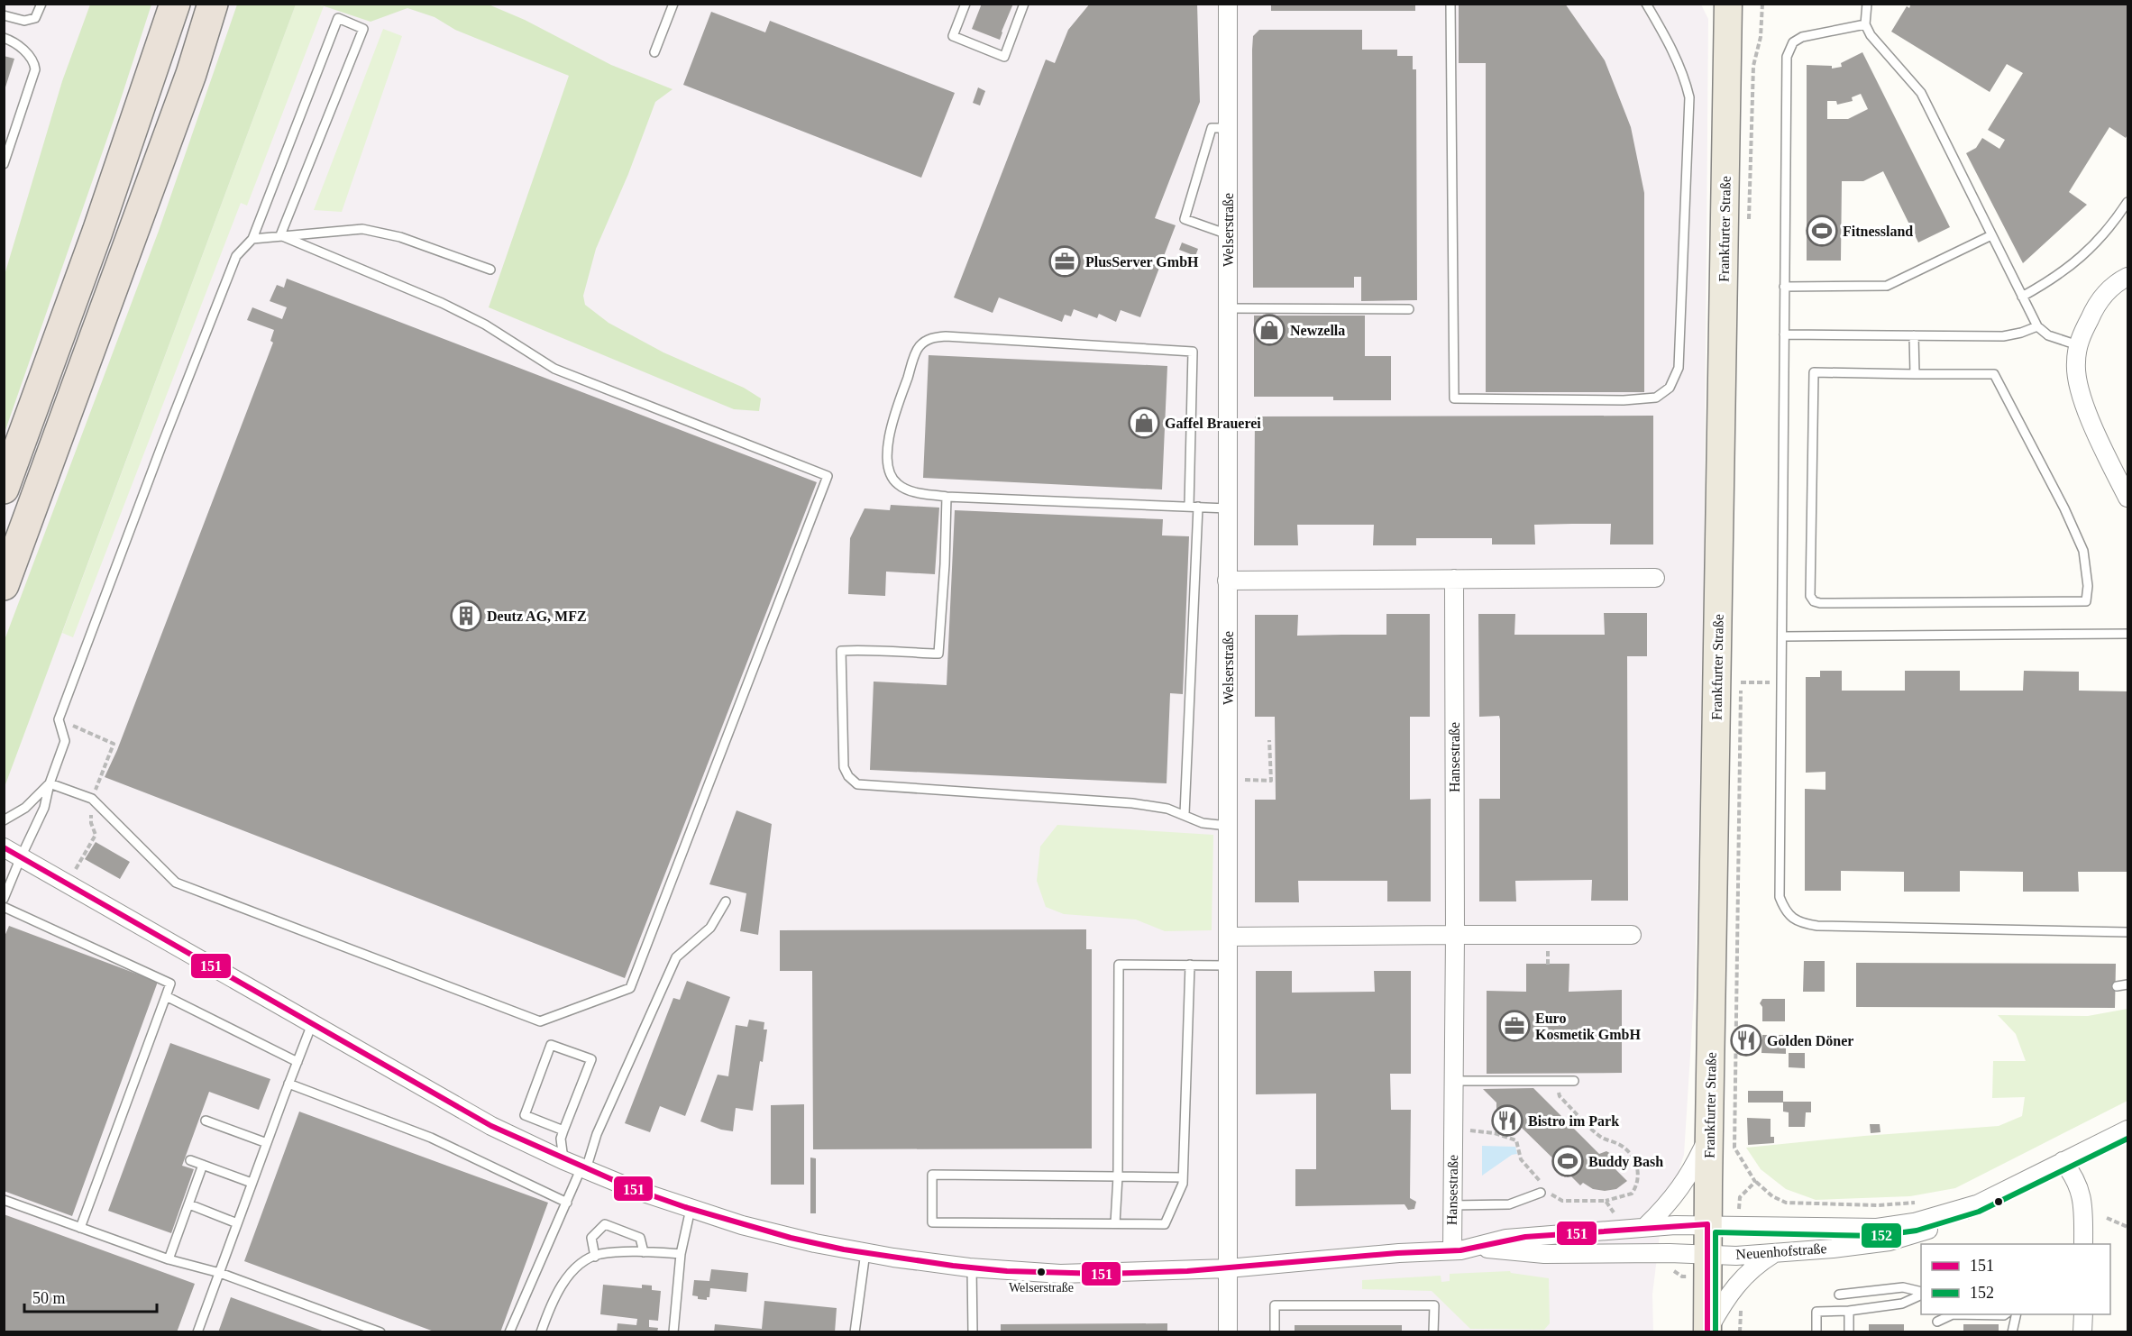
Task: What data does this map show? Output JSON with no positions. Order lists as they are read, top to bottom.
{
  "streets": {
    "main road": ["Frankfurter Straße"],
    "street": ["Welserstraße", "Hansestraße", "Neuenhofstraße"]
  },
  "crossings": [
    ["Frankfurter Straße", "Neuenhofstraße"]
  ],
  "places": {
    "sports": ["Fitnessland", "Buddy Bash"],
    "office": ["PlusServer GmbH", "Euro Kosmetik GmbH"],
    "shop": ["Newzella", "Gaffel Brauerei"],
    "building": ["Deutz AG, MFZ"],
    "restaurant": ["Golden Döner", "Bistro im Park"],
    "other": ["Welserstraße"]
  },
  "lines": ["transit line 151", "transit line 152"],
  "legend": ["151", "152"],
  "scale_bar": "50 m"
}
